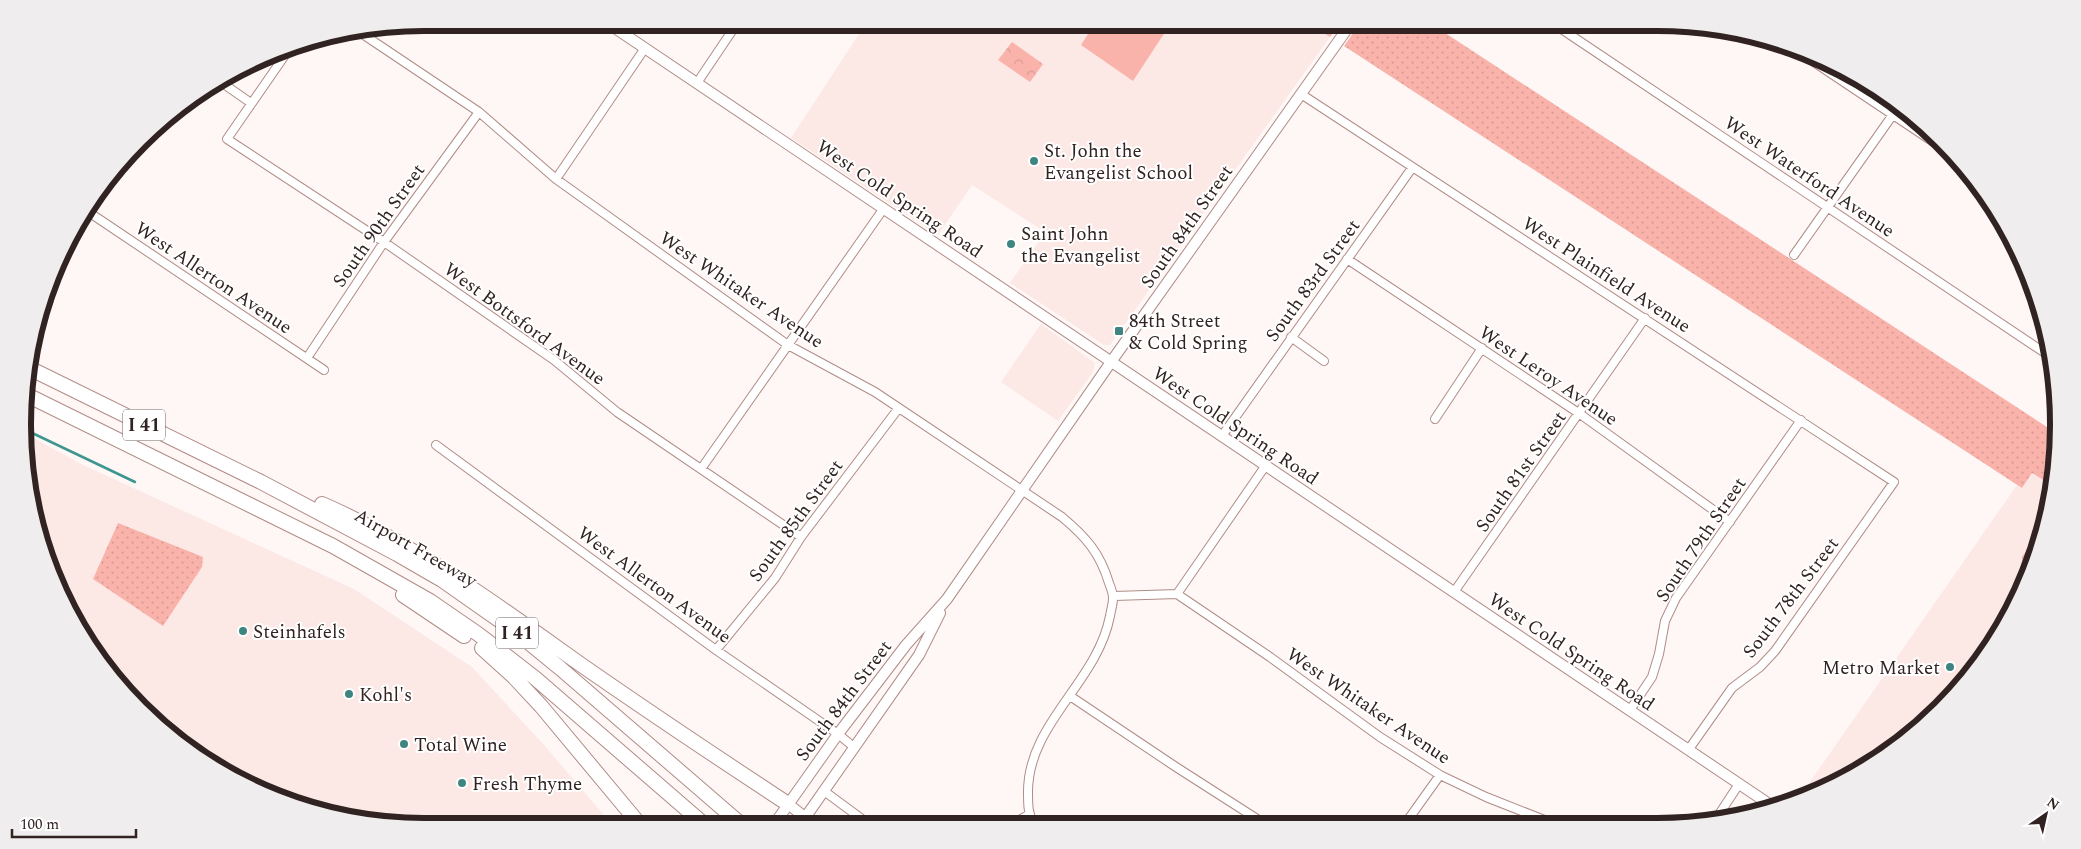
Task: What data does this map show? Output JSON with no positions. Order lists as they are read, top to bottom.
{
  "streets": {
    "highway": ["I 41", "Airport Freeway"],
    "street": [
      "West Waterford Avenue",
      "West Cold Spring Road",
      "South 90th Street",
      "South 84th Street",
      "West Plainfield Avenue",
      "West Allerton Avenue",
      "South 83rd Street",
      "West Whitaker Avenue",
      "West Bottsford Avenue",
      "West Leroy Avenue",
      "South 81st Street",
      "South 85th Street",
      "South 79th Street",
      "South 78th Street"
    ]
  },
  "crossings": [
    ["West Cold Spring Road", "South 84th Street"],
    ["West Cold Spring Road", "South 83rd Street"],
    ["West Cold Spring Road", "South 81st Street"],
    ["West Cold Spring Road", "South 79th Street"],
    ["West Cold Spring Road", "South 78th Street"],
    ["South 90th Street", "West Allerton Avenue"],
    ["South 90th Street", "West Whitaker Avenue"],
    ["South 90th Street", "West Bottsford Avenue"],
    ["South 84th Street", "West Plainfield Avenue"],
    ["South 84th Street", "West Allerton Avenue"],
    ["South 84th Street", "West Whitaker Avenue"],
    ["West Plainfield Avenue", "South 83rd Street"],
    ["West Plainfield Avenue", "South 81st Street"],
    ["West Plainfield Avenue", "South 79th Street"],
    ["West Plainfield Avenue", "South 78th Street"],
    ["West Allerton Avenue", "South 85th Street"],
    ["South 83rd Street", "West Leroy Avenue"],
    ["West Whitaker Avenue", "South 85th Street"],
    ["West Bottsford Avenue", "South 85th Street"],
    ["West Leroy Avenue", "South 81st Street"],
    ["West Leroy Avenue", "South 79th Street"]
  ],
  "places": {
    "other": [
      "St. John the Evangelist School",
      "Saint John the Evangelist",
      "Steinhafels",
      "Metro Market",
      "Kohl's",
      "Total Wine",
      "Fresh Thyme"
    ],
    "transit": ["84th Street & Cold Spring"]
  },
  "scale_bar": "100 m",
  "north": "top right"
}
